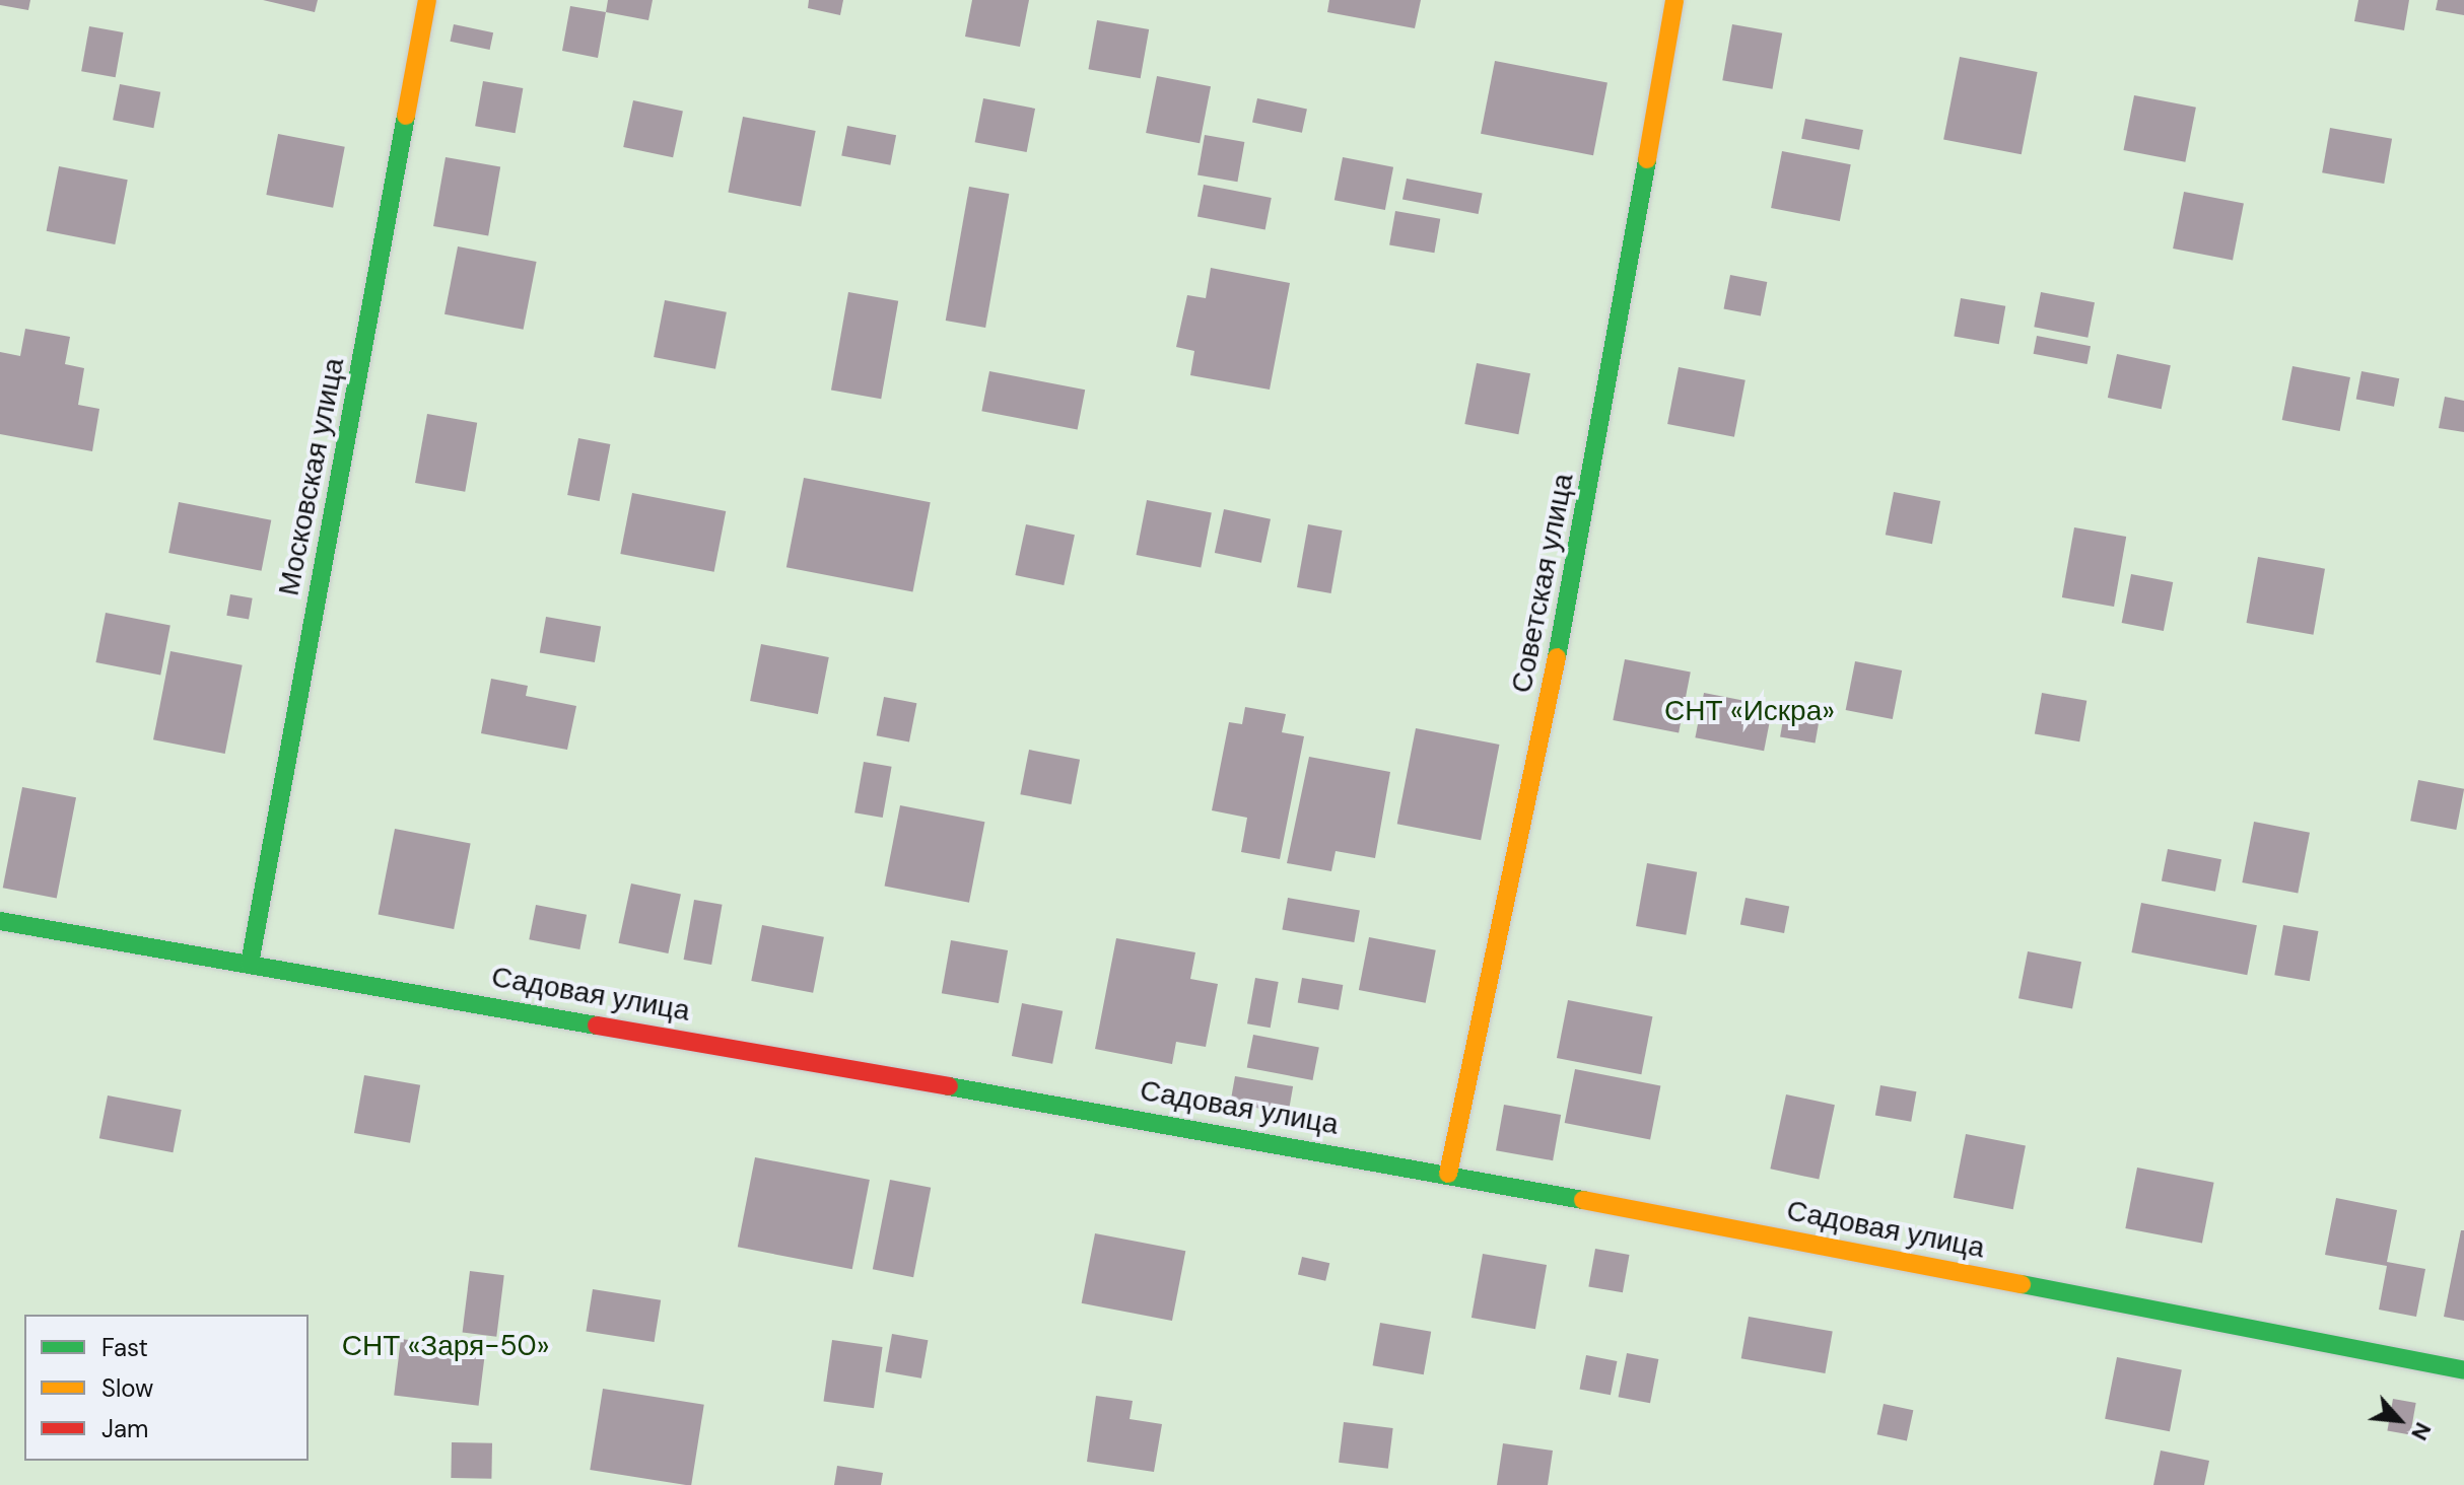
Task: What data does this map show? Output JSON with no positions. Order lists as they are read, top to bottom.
{
  "streets": {
    "street": ["Московская улица", "Советская улица", "Садовая улица"]
  },
  "crossings": [
    ["Московская улица", "Садовая улица"],
    ["Советская улица", "Садовая улица"]
  ],
  "parks": ["СНТ «Искра»", "СНТ «Заря-50»"],
  "legend": ["Fast", "Slow", "Jam"],
  "north": "bottom right"
}
